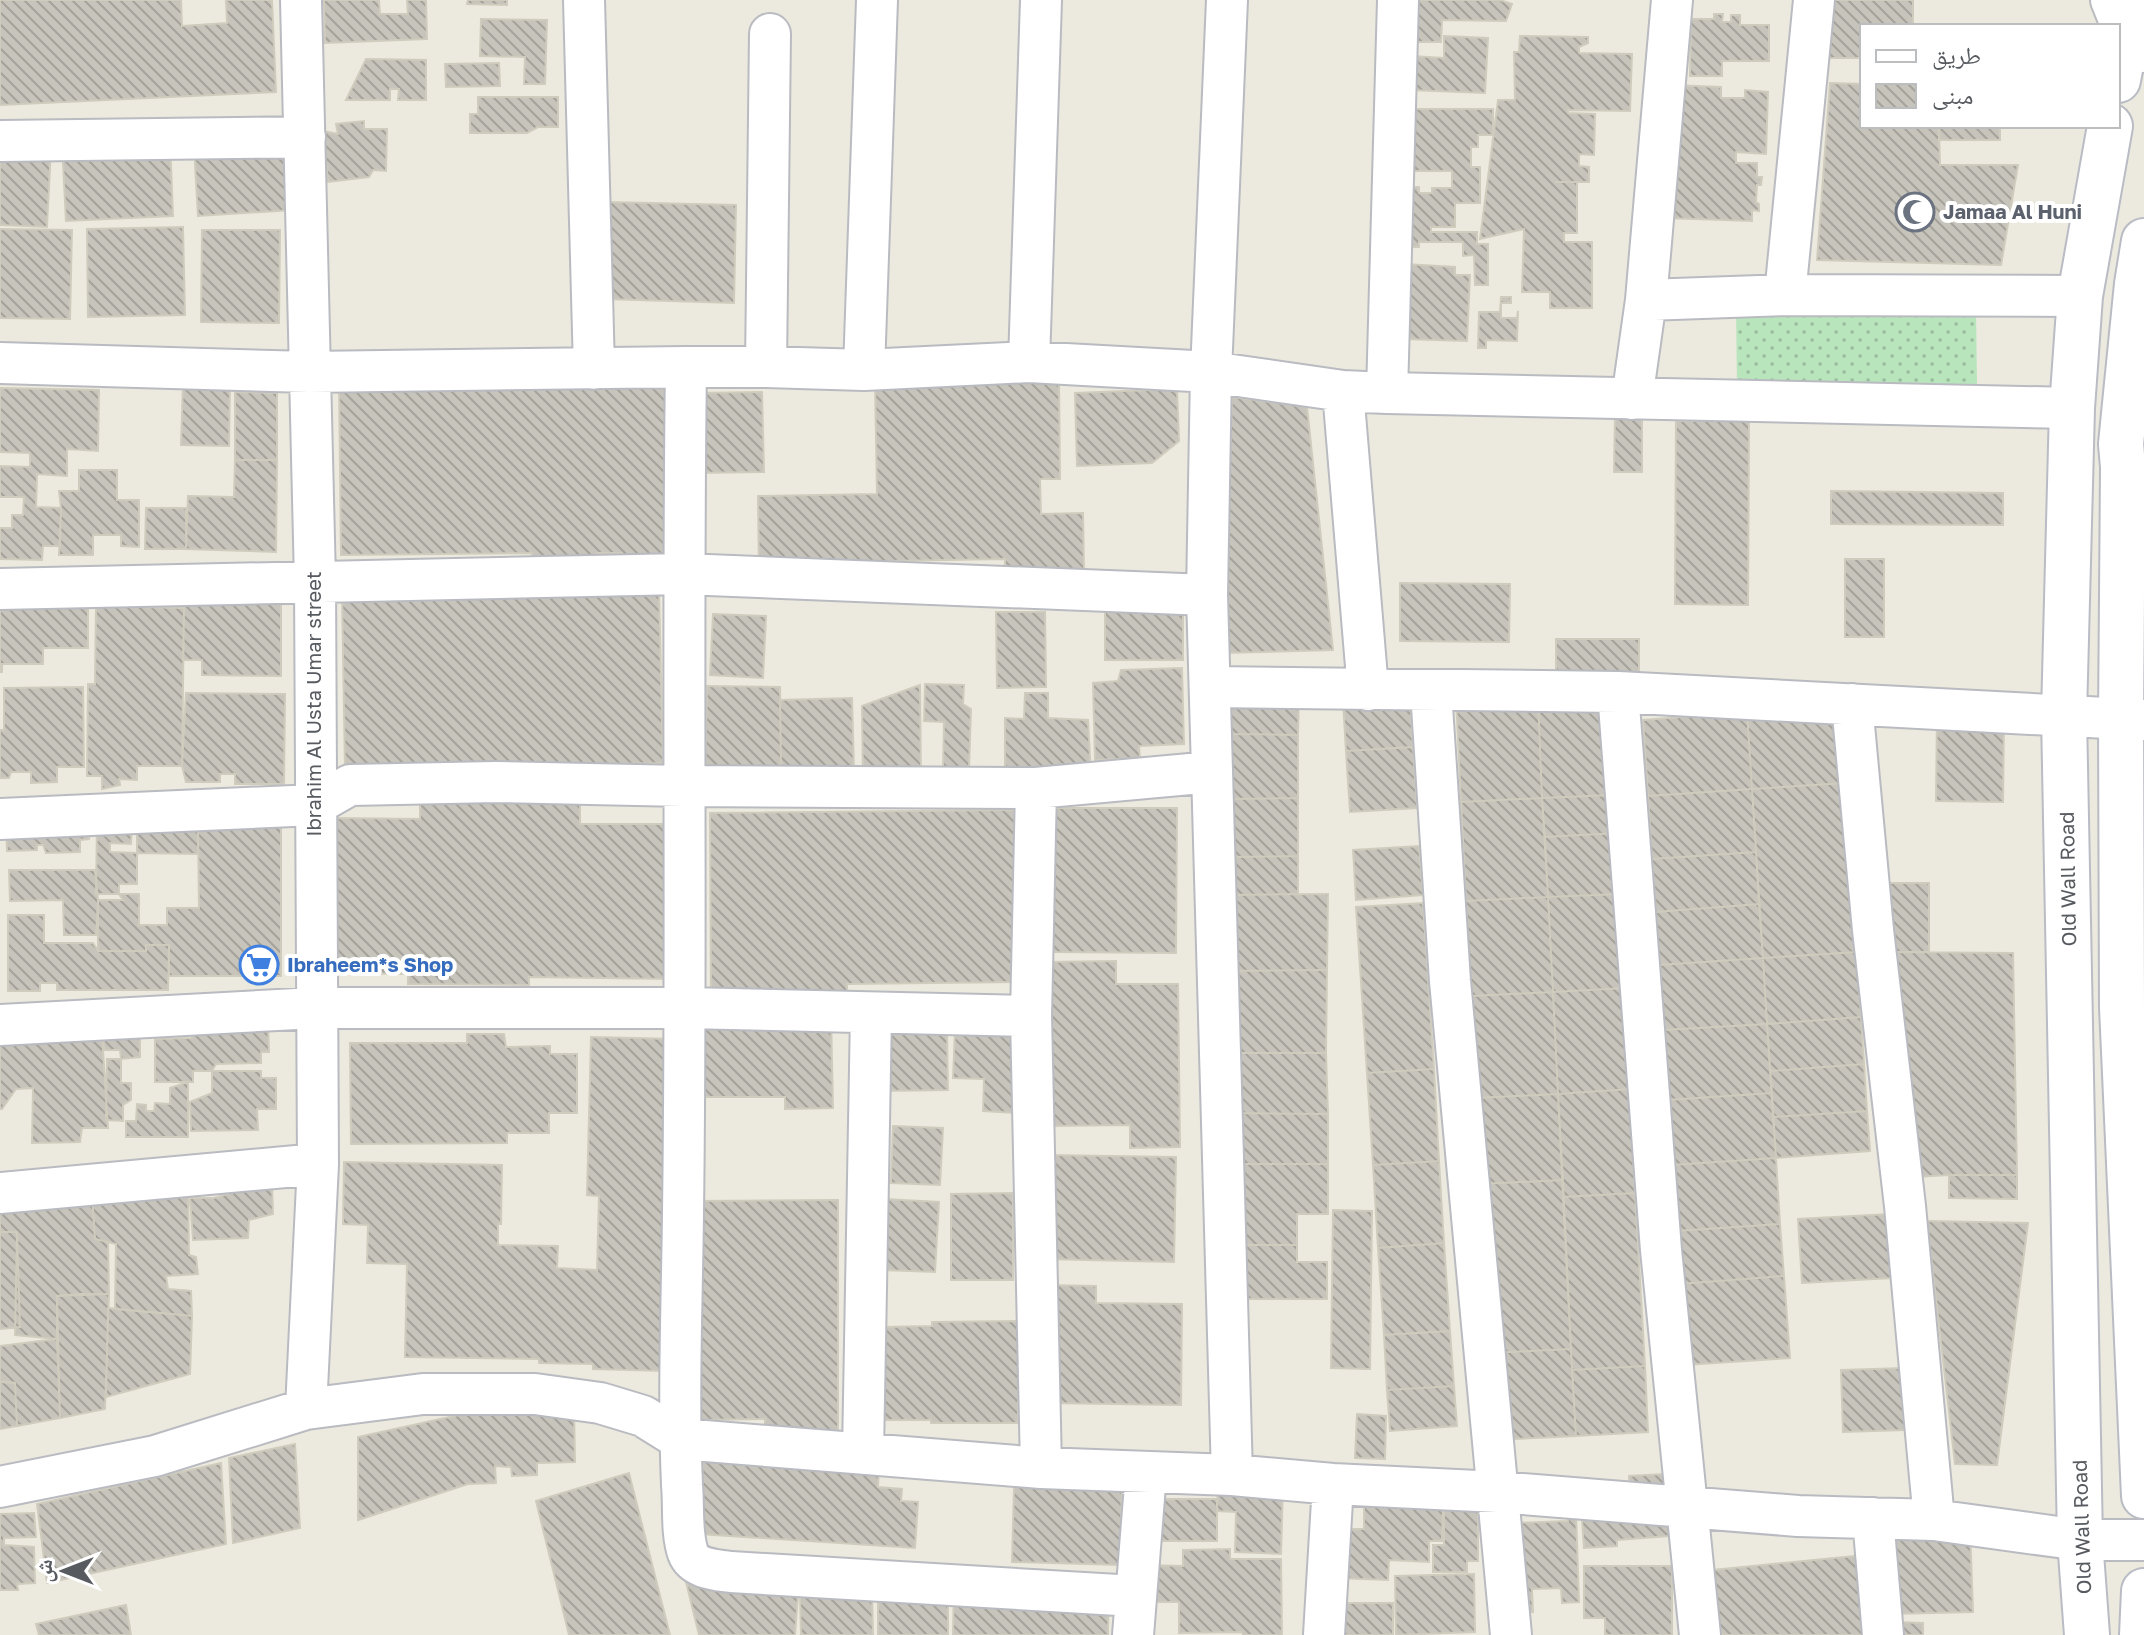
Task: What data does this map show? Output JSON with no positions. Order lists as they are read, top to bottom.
{
  "streets": {
    "main road": ["Old Wall Road"],
    "street": ["Ibrahim Al Usta Umar street"]
  },
  "places": {
    "mosque": ["Jamaa Al Huni"],
    "supermarket": ["Ibraheem*s Shop"]
  },
  "legend": ["طريق", "مبنى"],
  "north": "left"
}
